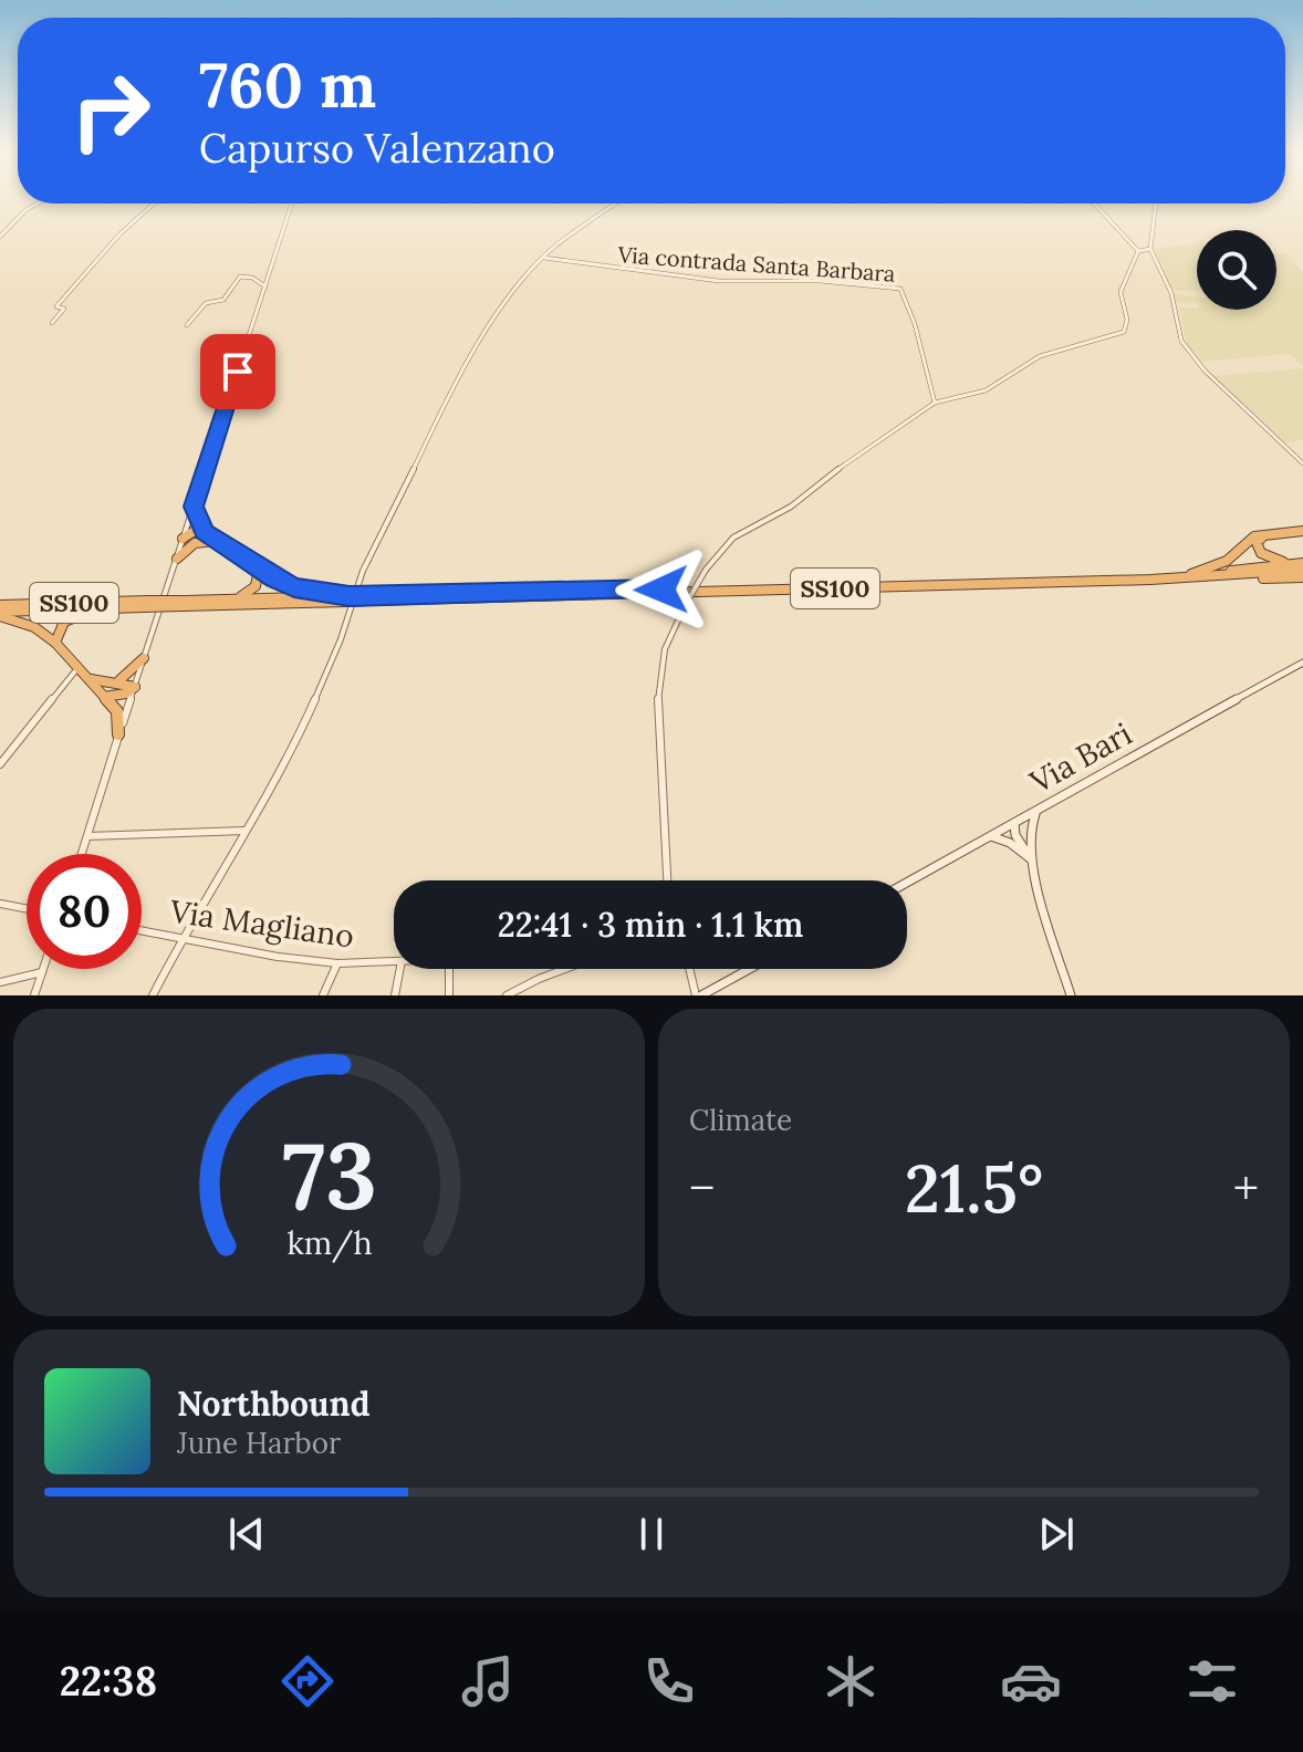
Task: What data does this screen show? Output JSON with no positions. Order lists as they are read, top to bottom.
{
  "streets": {
    "highway": ["SS100"],
    "main road": ["Via Bari"],
    "street": ["Via contrada Santa Barbara", "Via Magliano"]
  },
  "page": {
    "turn": ["760 m", "Capurso Valenzano"],
    "limit": "80",
    "trip": "22:41 · 3 min · 1.1 km",
    "tile": "Climate",
    "heat": ["−", "21.5°", "+"],
    "song": ["Northbound", "June Harbor"],
    "tabs": "22:38",
    "gauge": ["73", "km/h"]
  }
}
